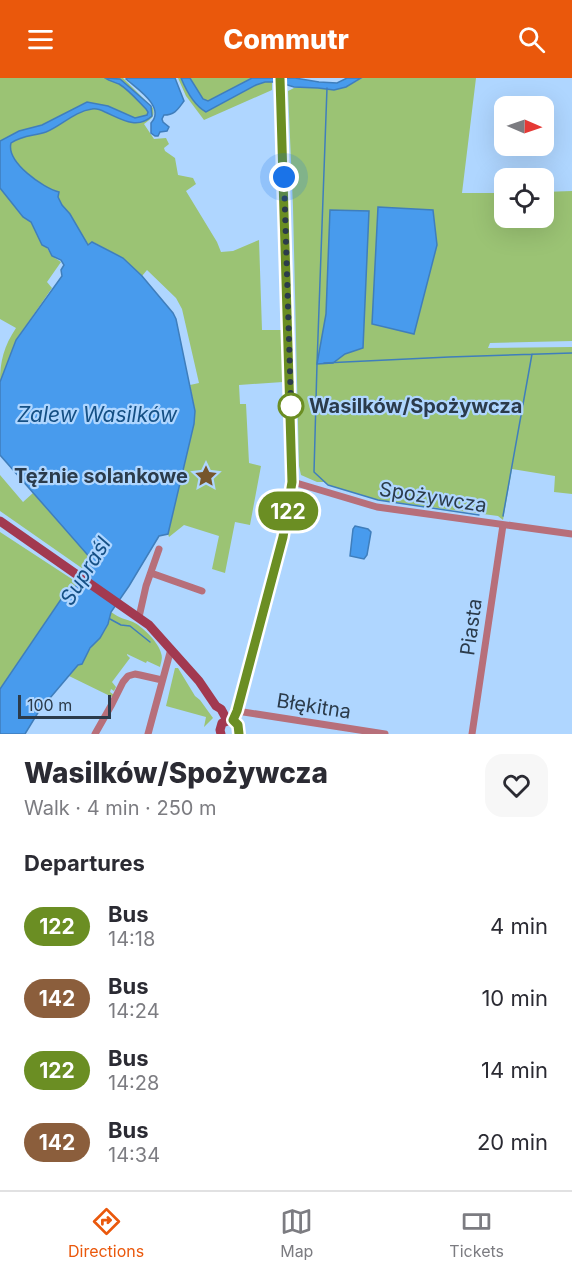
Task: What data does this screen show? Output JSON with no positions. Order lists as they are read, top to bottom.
{
  "streets": {
    "street": ["Spożywcza", "Piasta", "Błękitna"]
  },
  "crossings": [
    ["Spożywcza", "Piasta"]
  ],
  "water": ["Zalew Wasilków", "Supraśl"],
  "places": {
    "other": ["Wasilków/Spożywcza"],
    "place": ["Tężnie solankowe"]
  },
  "lines": ["bus line 122"],
  "scale_bar": "100 m",
  "north": "right",
  "page": {
    "header": "Commutr",
    "on_map": "122",
    "scale": "100 m",
    "heading": [
      ["Wasilków/Spożywcza", "Walk · 4 min · 250 m"],
      "Departures"
    ],
    "list": [
      {
        "mark": "122",
        "name": "Bus",
        "note": "14:18",
        "value": "4 min"
      },
      {
        "mark": "142",
        "name": "Bus",
        "note": "14:24",
        "value": "10 min"
      },
      {
        "mark": "122",
        "name": "Bus",
        "note": "14:28",
        "value": "14 min"
      },
      {
        "mark": "142",
        "name": "Bus",
        "note": "14:34",
        "value": "20 min"
      }
    ],
    "tabs": ["Directions", "Map", "Tickets"]
  }
}
